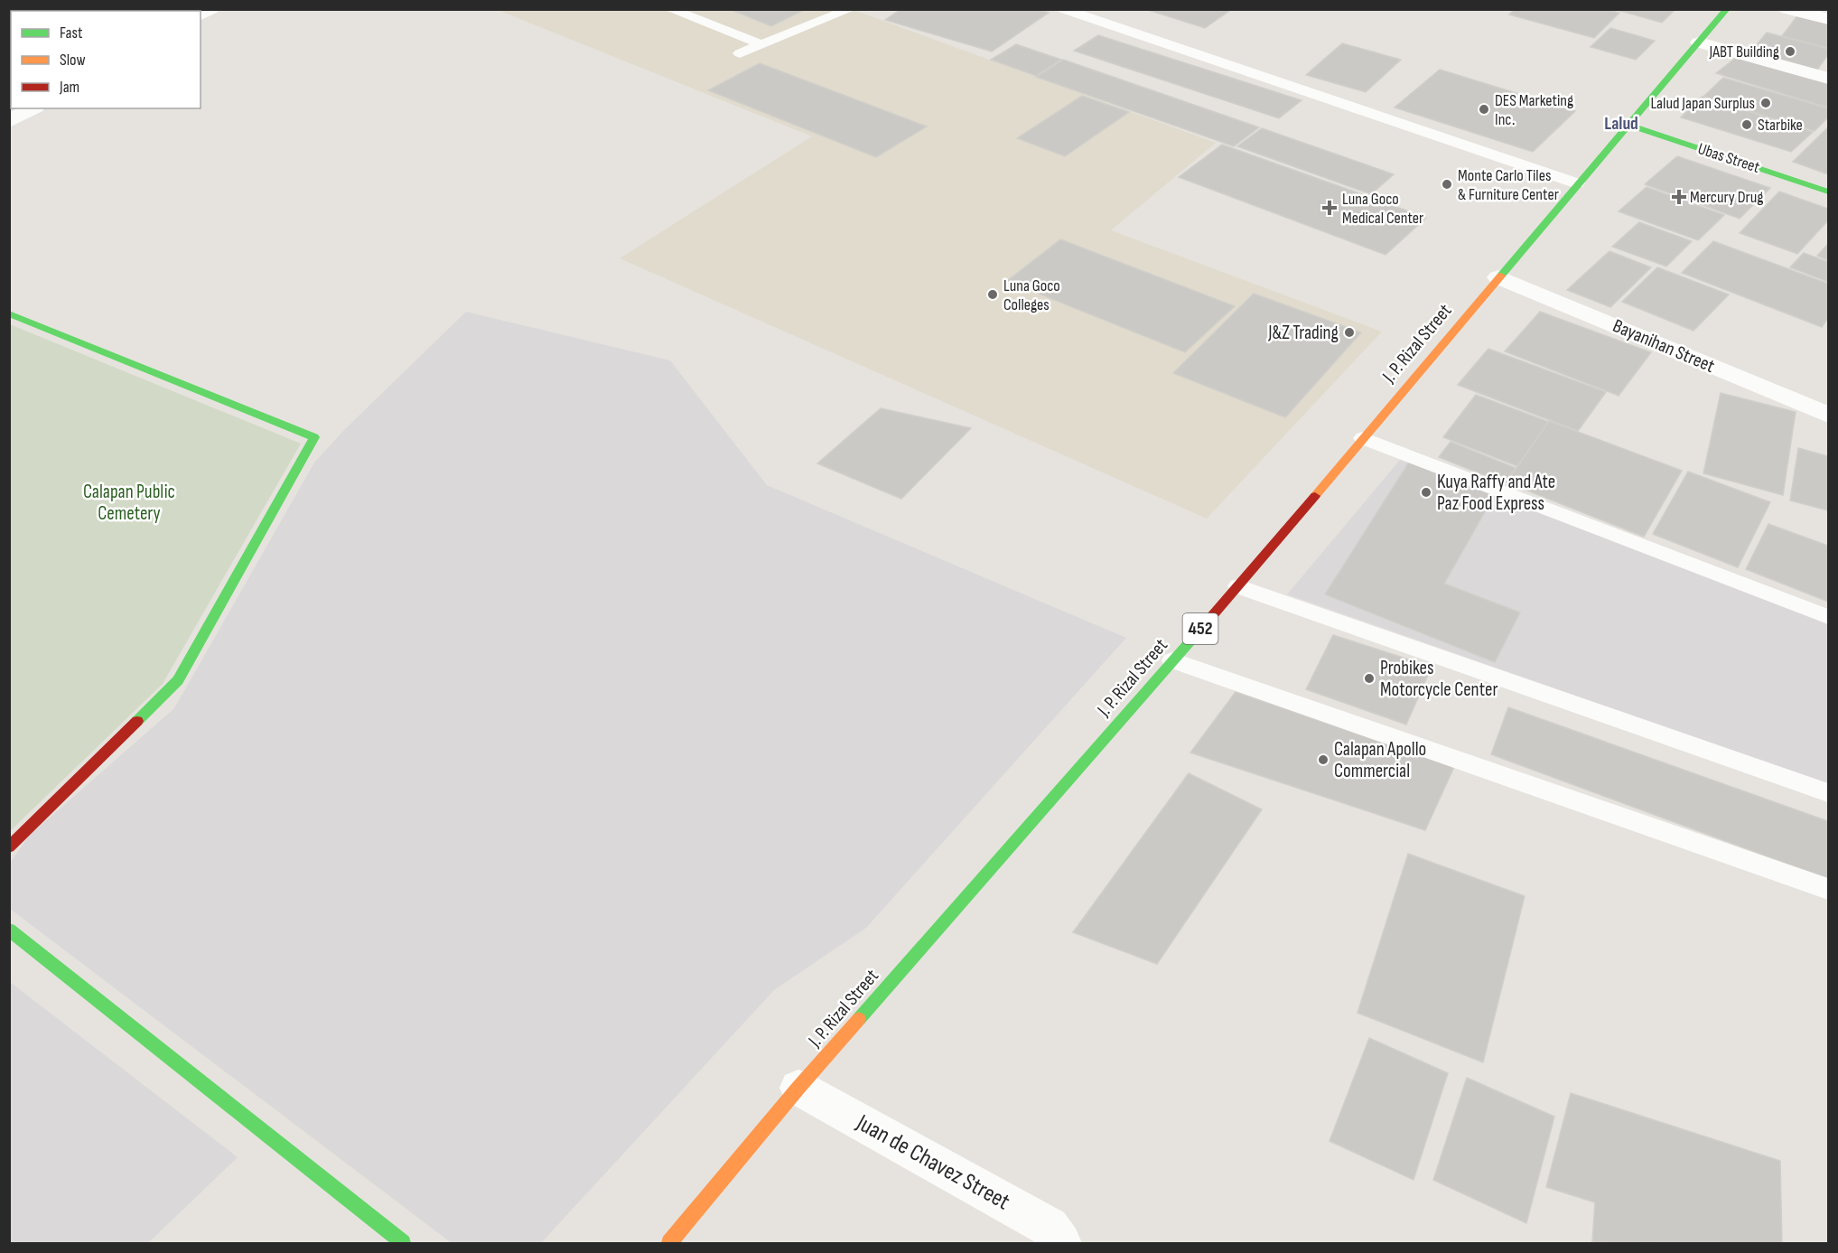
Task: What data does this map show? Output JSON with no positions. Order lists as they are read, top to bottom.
{
  "streets": {
    "main road": ["Ubas Street", "J. P. Rizal Street", "452"],
    "street": ["Bayanihan Street", "Juan de Chavez Street"]
  },
  "crossings": [
    ["Ubas Street", "J. P. Rizal Street"],
    ["J. P. Rizal Street", "Bayanihan Street"],
    ["J. P. Rizal Street", "Juan de Chavez Street"]
  ],
  "districts": ["Lalud"],
  "parks": ["Calapan Public Cemetery"],
  "places": {
    "other": [
      "JABT Building",
      "Lalud Japan Surplus",
      "DES Marketing Inc.",
      "Starbike",
      "Monte Carlo Tiles & Furniture Center",
      "Luna Goco Colleges",
      "J&Z Trading",
      "Kuya Raffy and Ate Paz Food Express",
      "Probikes Motorcycle Center",
      "Calapan Apollo Commercial"
    ],
    "health": ["Mercury Drug", "Luna Goco Medical Center"]
  },
  "legend": ["Fast", "Slow", "Jam"]
}
